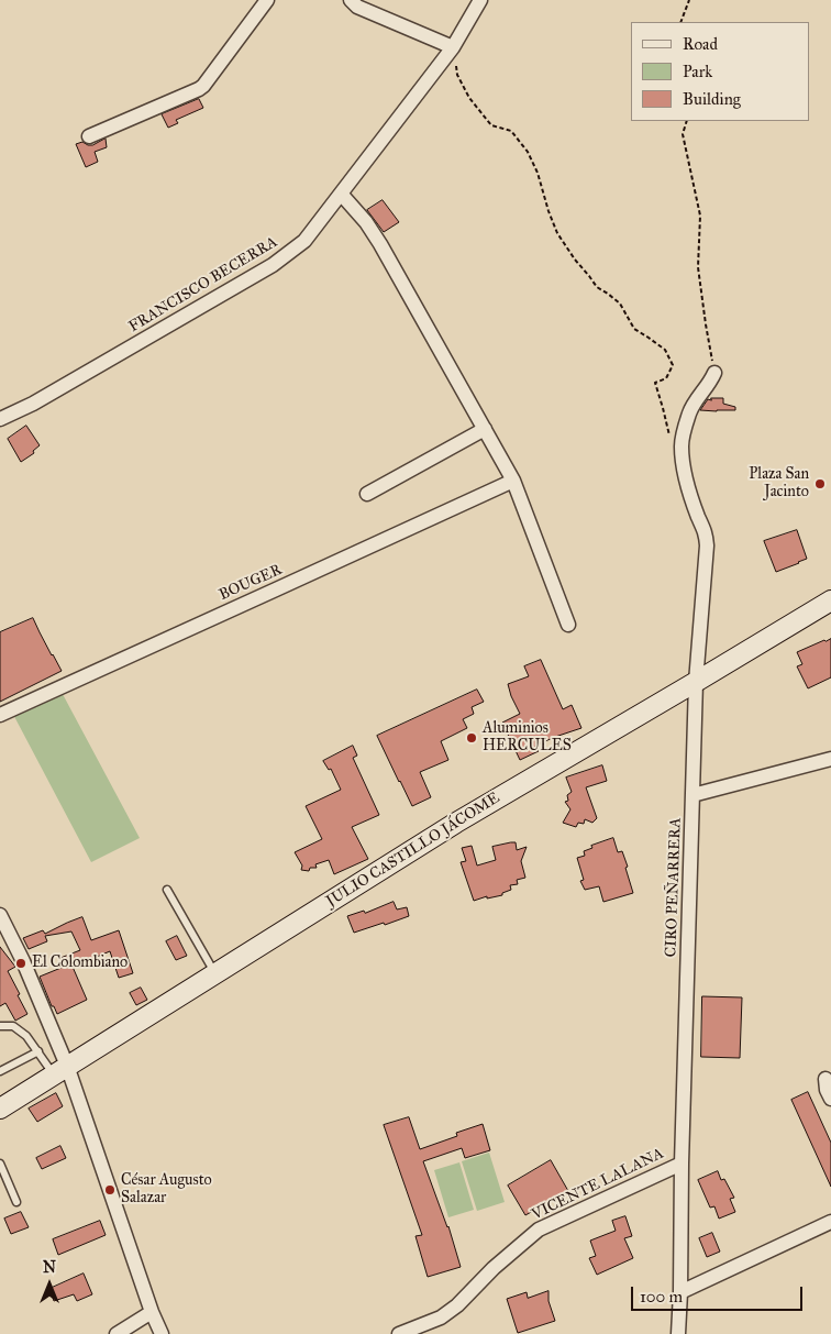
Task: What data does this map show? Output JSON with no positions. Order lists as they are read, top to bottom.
{
  "streets": {
    "main road": ["JULIO CASTILLO JÁCOME"],
    "street": [
      "FRANCISCO BECERRA",
      "BOUGER",
      "CIRO PEÑARRERA",
      "VICENTE LALANA"
    ]
  },
  "crossings": [
    ["JULIO CASTILLO JÁCOME", "CIRO PEÑARRERA"],
    ["CIRO PEÑARRERA", "VICENTE LALANA"]
  ],
  "places": [
    "Plaza San Jacinto",
    "Aluminios HERCULES",
    "El Colombiano",
    "César Augusto Salazar"
  ],
  "legend": ["Road", "Park", "Building"],
  "scale_bar": "100 m",
  "north": "top"
}
